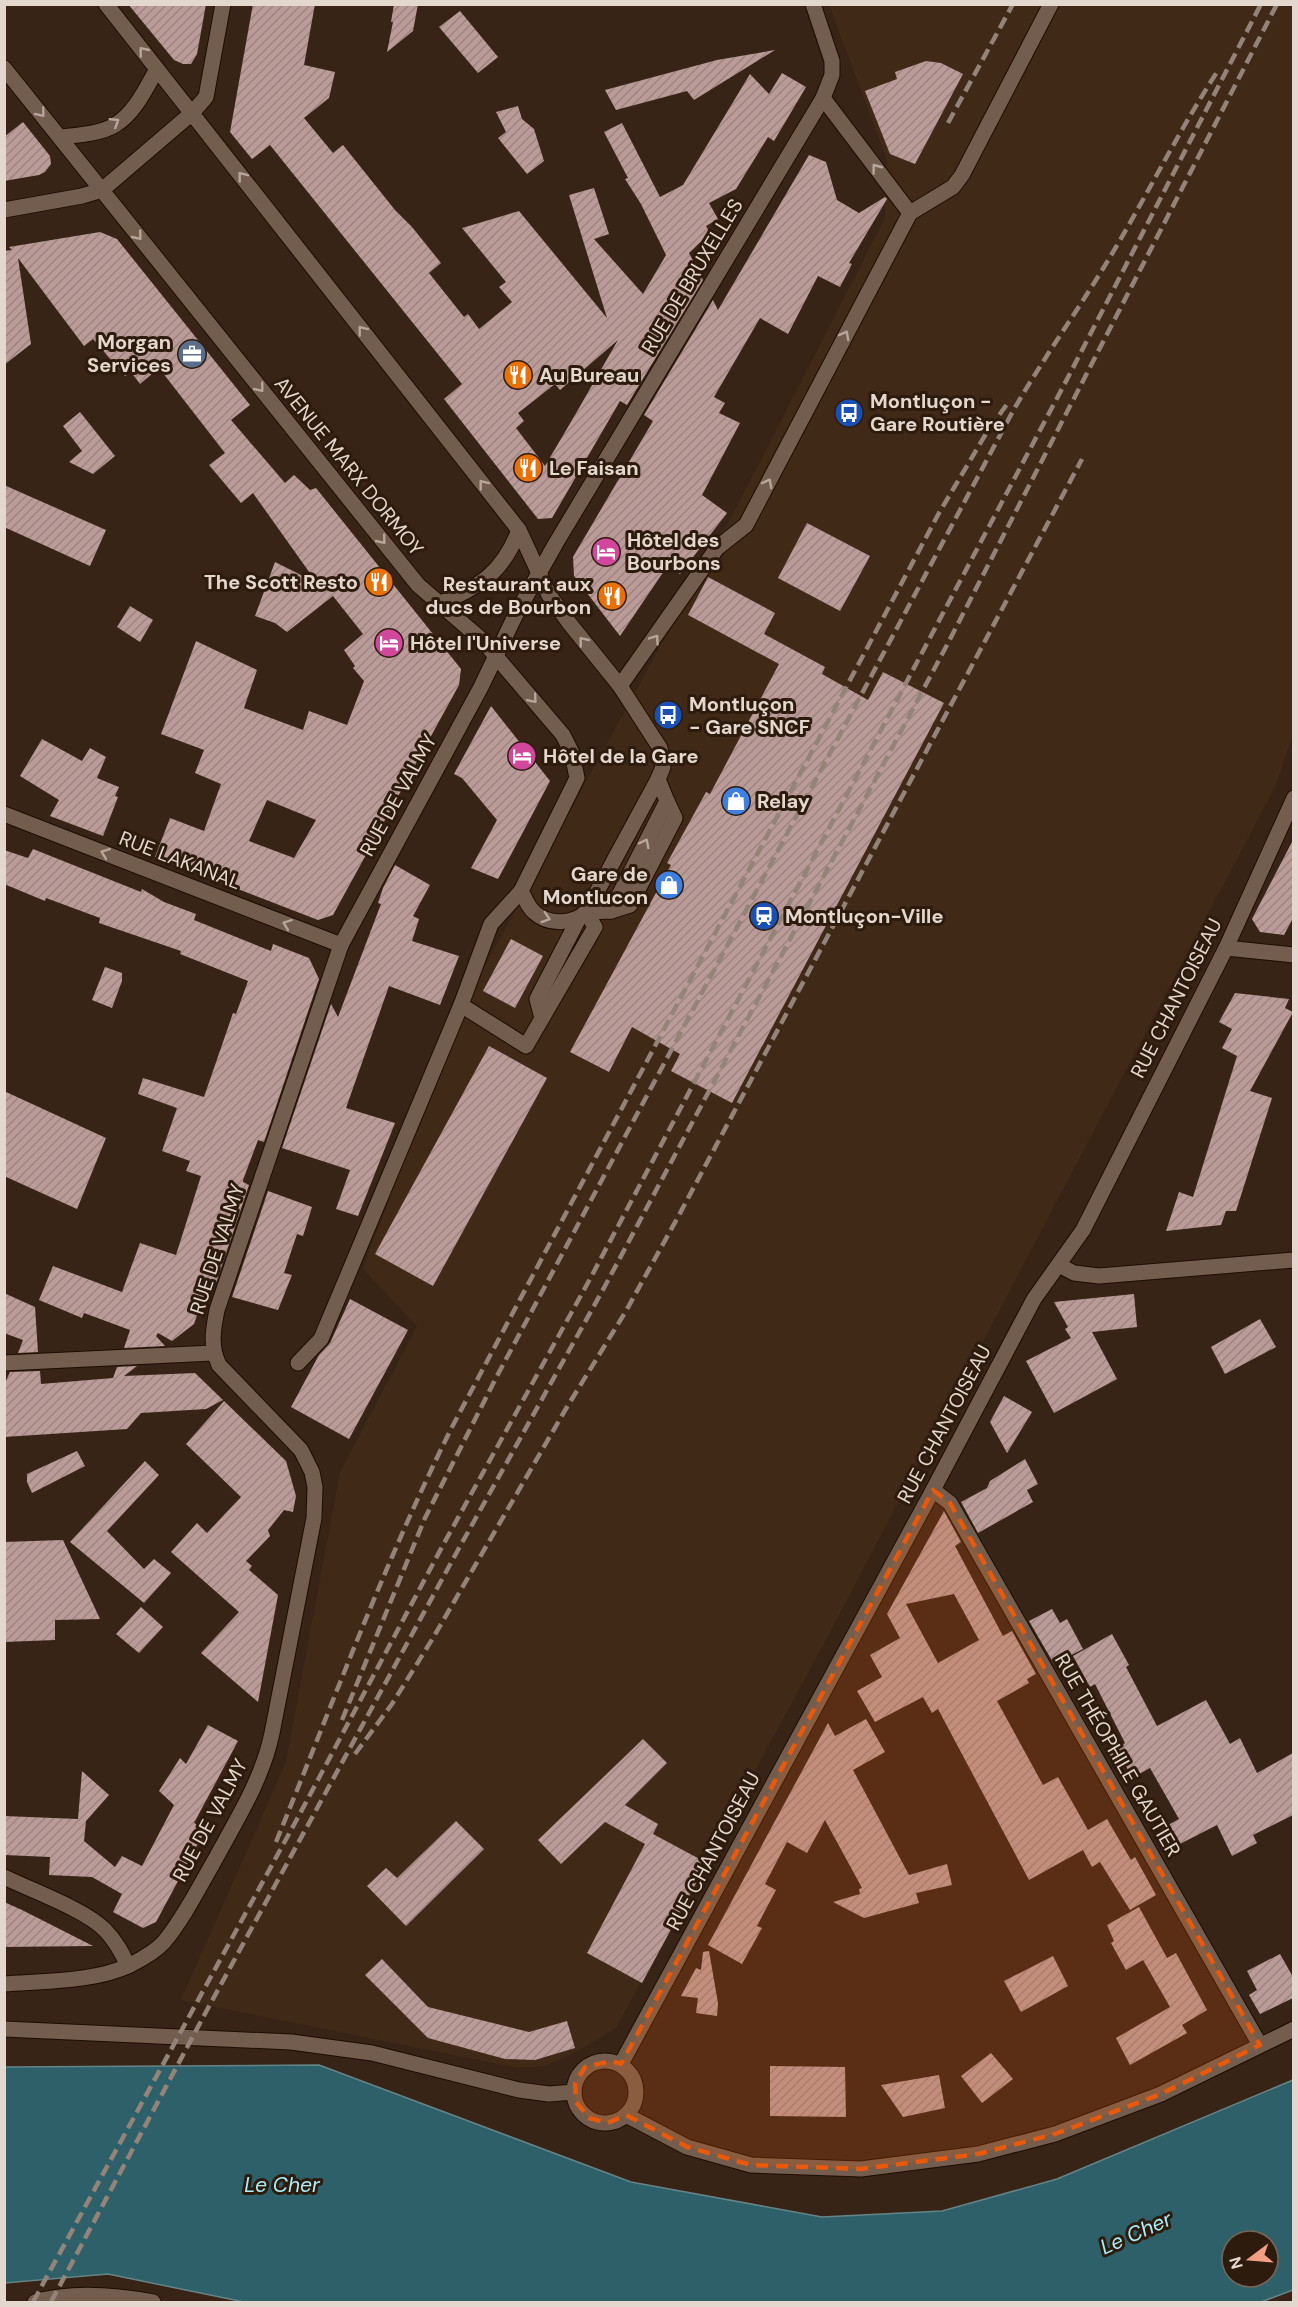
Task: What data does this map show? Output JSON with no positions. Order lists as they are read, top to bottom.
{
  "streets": {
    "street": [
      "RUE DE BRUXELLES",
      "AVENUE MARX DORMOY",
      "RUE DE VALMY",
      "RUE LAKANAL",
      "RUE CHANTOISEAU",
      "RUE THÉOPHILE GAUTIER"
    ]
  },
  "crossings": [
    ["RUE DE BRUXELLES", "AVENUE MARX DORMOY"],
    ["RUE DE BRUXELLES", "RUE DE VALMY"],
    ["RUE DE VALMY", "RUE LAKANAL"],
    ["RUE CHANTOISEAU", "RUE THÉOPHILE GAUTIER"]
  ],
  "one_way": ["RUE LAKANAL"],
  "water": ["Le Cher"],
  "places": {
    "office": ["Morgan Services"],
    "restaurant": [
      "Au Bureau",
      "Le Faisan",
      "The Scott Resto",
      "Restaurant aux ducs de Bourbon"
    ],
    "bus stop": ["Montluçon - Gare Routière", "Montluçon - Gare SNCF"],
    "hotel": ["Hôtel des Bourbons", "Hôtel l'Universe", "Hôtel de la Gare"],
    "shop": ["Relay", "Gare de Montlucon"],
    "station": ["Montluçon-Ville"]
  },
  "north": "left"
}
